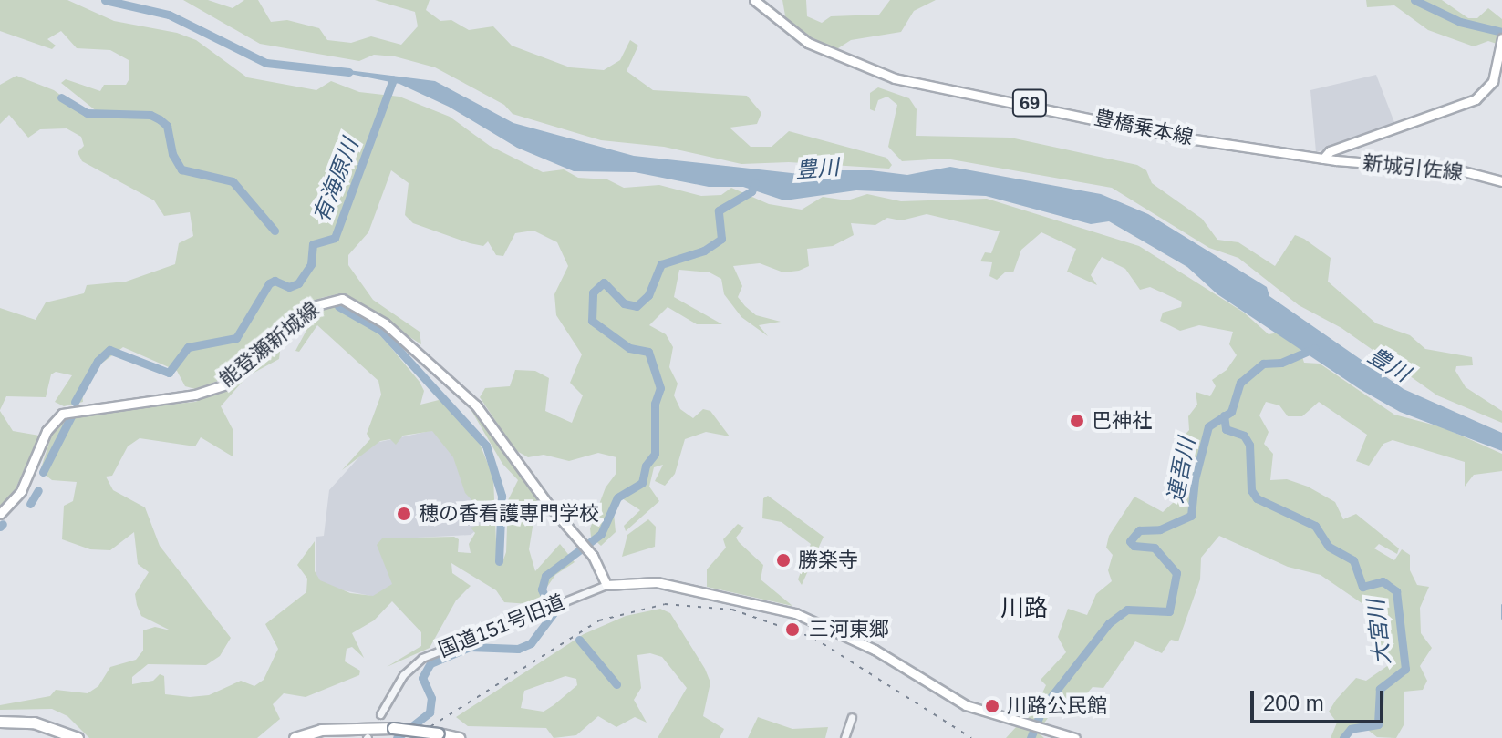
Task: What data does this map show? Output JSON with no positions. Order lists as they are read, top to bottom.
{
  "streets": {
    "main road": [
      "69",
      "豊橋乗本線",
      "新城引佐線",
      "能登瀬新城線"
    ],
    "street": ["国道151号旧道"]
  },
  "crossings": [
    ["豊橋乗本線", "新城引佐線"],
    ["能登瀬新城線", "国道151号旧道"]
  ],
  "districts": ["川路"],
  "water": [
    "豊川",
    "有海原川",
    "連吾川",
    "大宮川"
  ],
  "places": [
    "巴神社",
    "穂の香看護専門学校",
    "勝楽寺",
    "三河東郷",
    "川路公民館"
  ],
  "scale_bar": "200 m"
}
